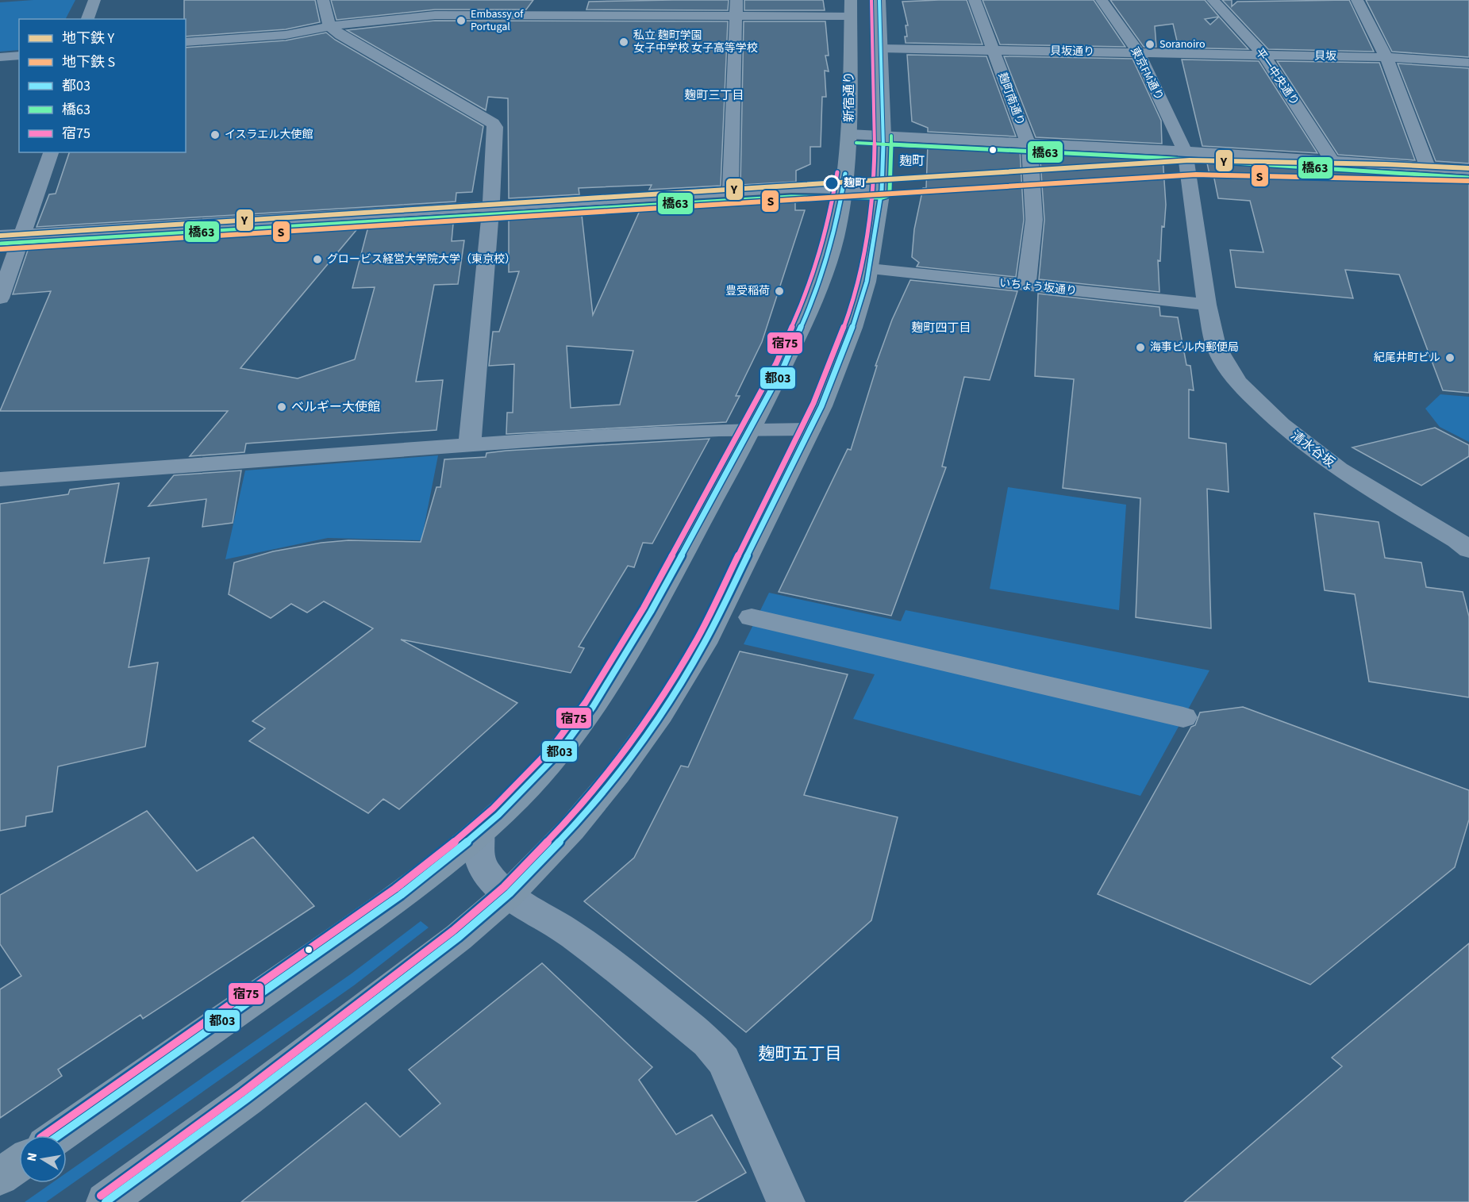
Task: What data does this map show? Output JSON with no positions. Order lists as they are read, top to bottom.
{
  "streets": {
    "highway": ["新宿通り"],
    "street": [
      "貝坂通り",
      "貝坂",
      "東京FM通り",
      "平一中央通り",
      "麹町南通り",
      "いちょう坂通り",
      "清水谷坂"
    ]
  },
  "crossings": [
    ["貝坂通り", "貝坂"],
    ["貝坂通り", "東京FM通り"],
    ["貝坂通り", "平一中央通り"],
    ["貝坂通り", "麹町南通り"],
    ["貝坂", "平一中央通り"],
    ["東京FM通り", "いちょう坂通り"],
    ["東京FM通り", "清水谷坂"],
    ["麹町南通り", "いちょう坂通り"],
    ["いちょう坂通り", "清水谷坂"]
  ],
  "districts": [
    "麹町三丁目",
    "麹町",
    "麹町四丁目",
    "麹町五丁目"
  ],
  "places": [
    "Embassy of Portugal",
    "私立 麹町学園 女子中学校 女子高等学校",
    "Soranoiro",
    "イスラエル大使館",
    "麹町",
    "グロービス経営大学院大学（東京校）",
    "豊受稲荷",
    "海事ビル内郵便局",
    "紀尾井町ビル",
    "ベルギー大使館"
  ],
  "lines": [
    "transit line 都03",
    "transit line 宿75",
    "transit line 橋63",
    "metro line Y",
    "metro line S"
  ],
  "legend": [
    "地下鉄 Y",
    "地下鉄 S",
    "都03",
    "橋63",
    "宿75"
  ],
  "north": "left"
}
